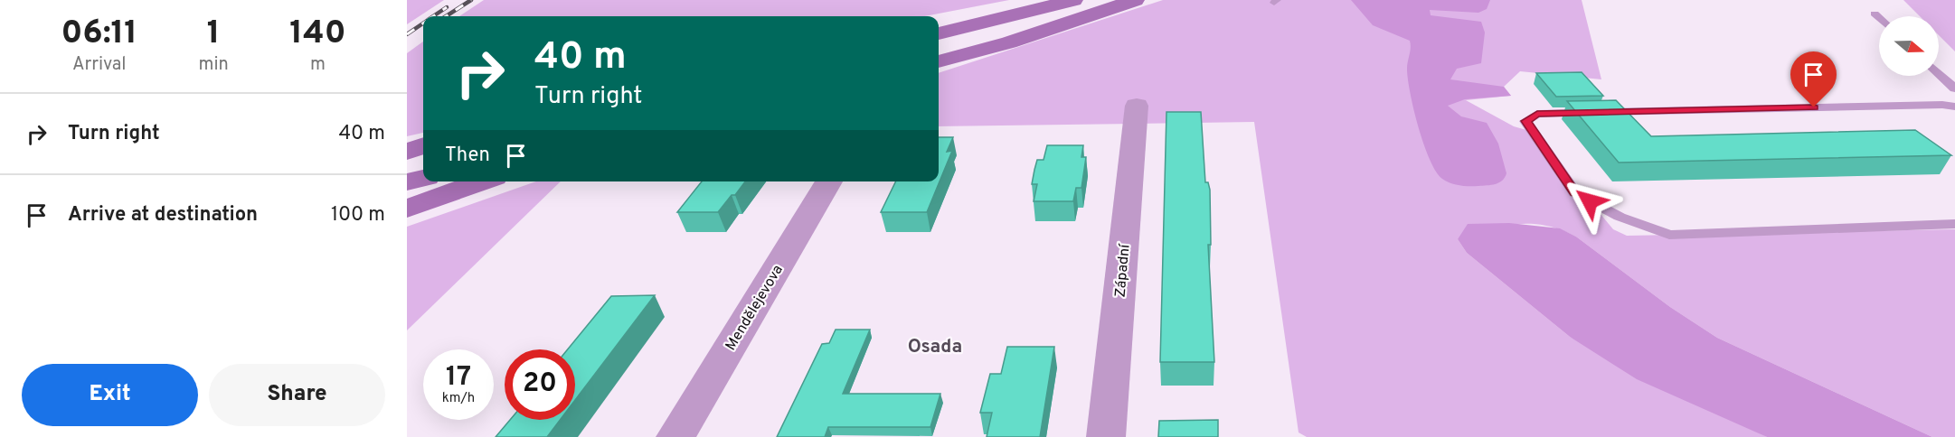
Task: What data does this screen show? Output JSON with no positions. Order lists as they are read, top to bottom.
{
  "streets": {
    "street": ["Západní", "Mendělejevova"]
  },
  "districts": ["Osada"],
  "north": "right",
  "page": {
    "eta": [
      "06:11",
      "Arrival",
      "1",
      "min",
      "140",
      "m"
    ],
    "turn": ["40 m", "Turn right"],
    "list": [
      {
        "name": "Turn right",
        "value": "40 m"
      },
      {
        "name": "Arrive at destination",
        "value": "100 m"
      }
    ],
    "then": "Then",
    "speed": "17 km/h",
    "limit": "20",
    "buttons": ["Exit", "Share"]
  }
}
